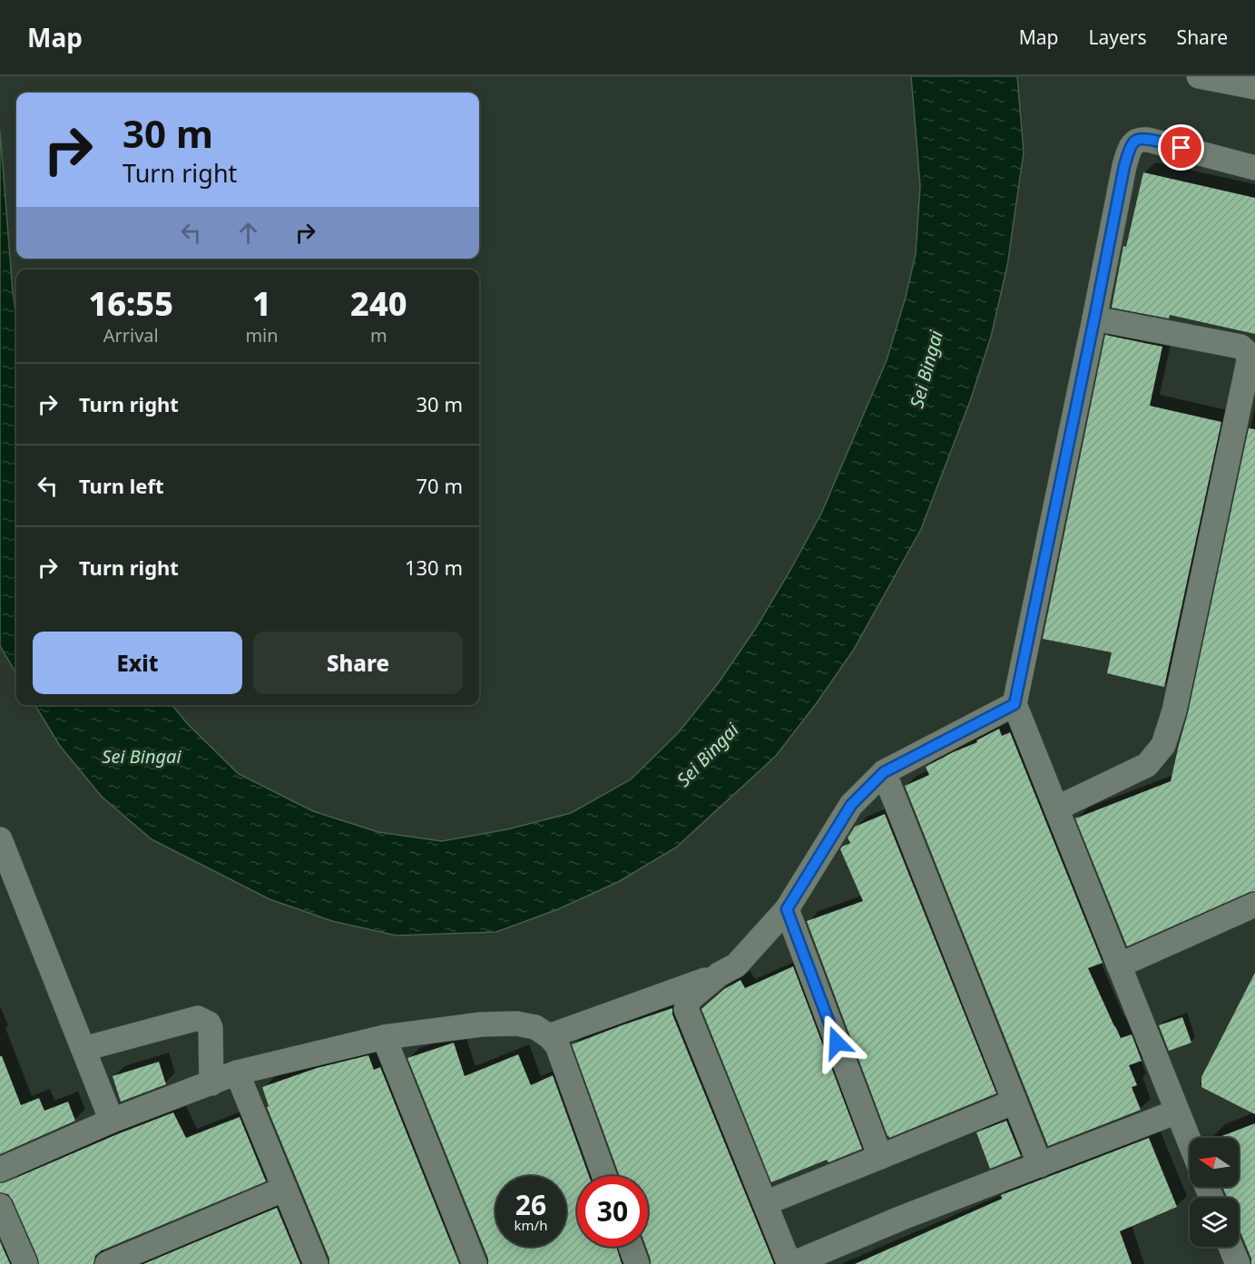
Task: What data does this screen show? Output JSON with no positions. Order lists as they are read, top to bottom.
{
  "water": ["Sei Bingai"],
  "north": "left",
  "page": {
    "header": "Map",
    "nav": ["Map", "Layers", "Share"],
    "turn": ["30 m", "Turn right"],
    "eta": [
      "16:55",
      "Arrival",
      "1",
      "min",
      "240",
      "m"
    ],
    "list": [
      {
        "name": "Turn right",
        "value": "30 m"
      },
      {
        "name": "Turn left",
        "value": "70 m"
      },
      {
        "name": "Turn right",
        "value": "130 m"
      }
    ],
    "buttons": ["Exit", "Share"],
    "speed": "26 km/h",
    "limit": "30"
  }
}
